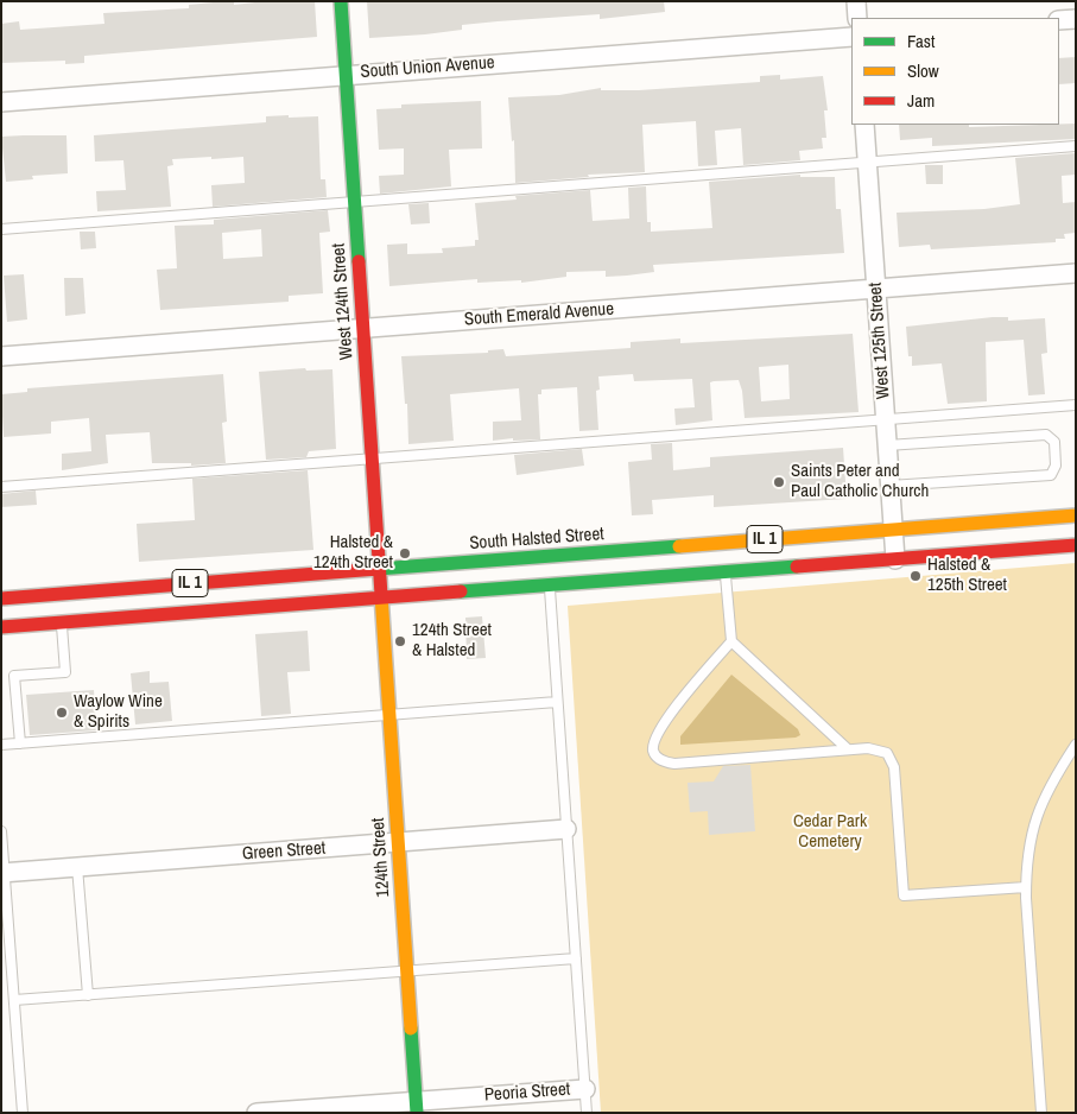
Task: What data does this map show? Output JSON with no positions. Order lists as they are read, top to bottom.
{
  "streets": {
    "main road": [
      "West 124th Street",
      "South Halsted Street",
      "IL 1",
      "124th Street"
    ],
    "street": [
      "South Union Avenue",
      "South Emerald Avenue",
      "West 125th Street",
      "Green Street",
      "Peoria Street"
    ]
  },
  "crossings": [
    ["South Union Avenue", "West 124th Street"],
    ["West 124th Street", "South Emerald Avenue"],
    ["West 124th Street", "South Halsted Street"],
    ["West 124th Street", "IL 1"],
    ["West 124th Street", "124th Street"],
    ["South Emerald Avenue", "West 125th Street"],
    ["West 125th Street", "South Halsted Street"],
    ["West 125th Street", "IL 1"],
    ["IL 1", "124th Street"],
    ["Green Street", "124th Street"],
    ["124th Street", "Peoria Street"]
  ],
  "parks": ["Cedar Park Cemetery"],
  "places": [
    "Saints Peter and Paul Catholic Church",
    "Halsted & 124th Street",
    "Halsted & 125th Street",
    "124th Street & Halsted",
    "Waylow Wine & Spirits"
  ],
  "legend": ["Fast", "Slow", "Jam"]
}
